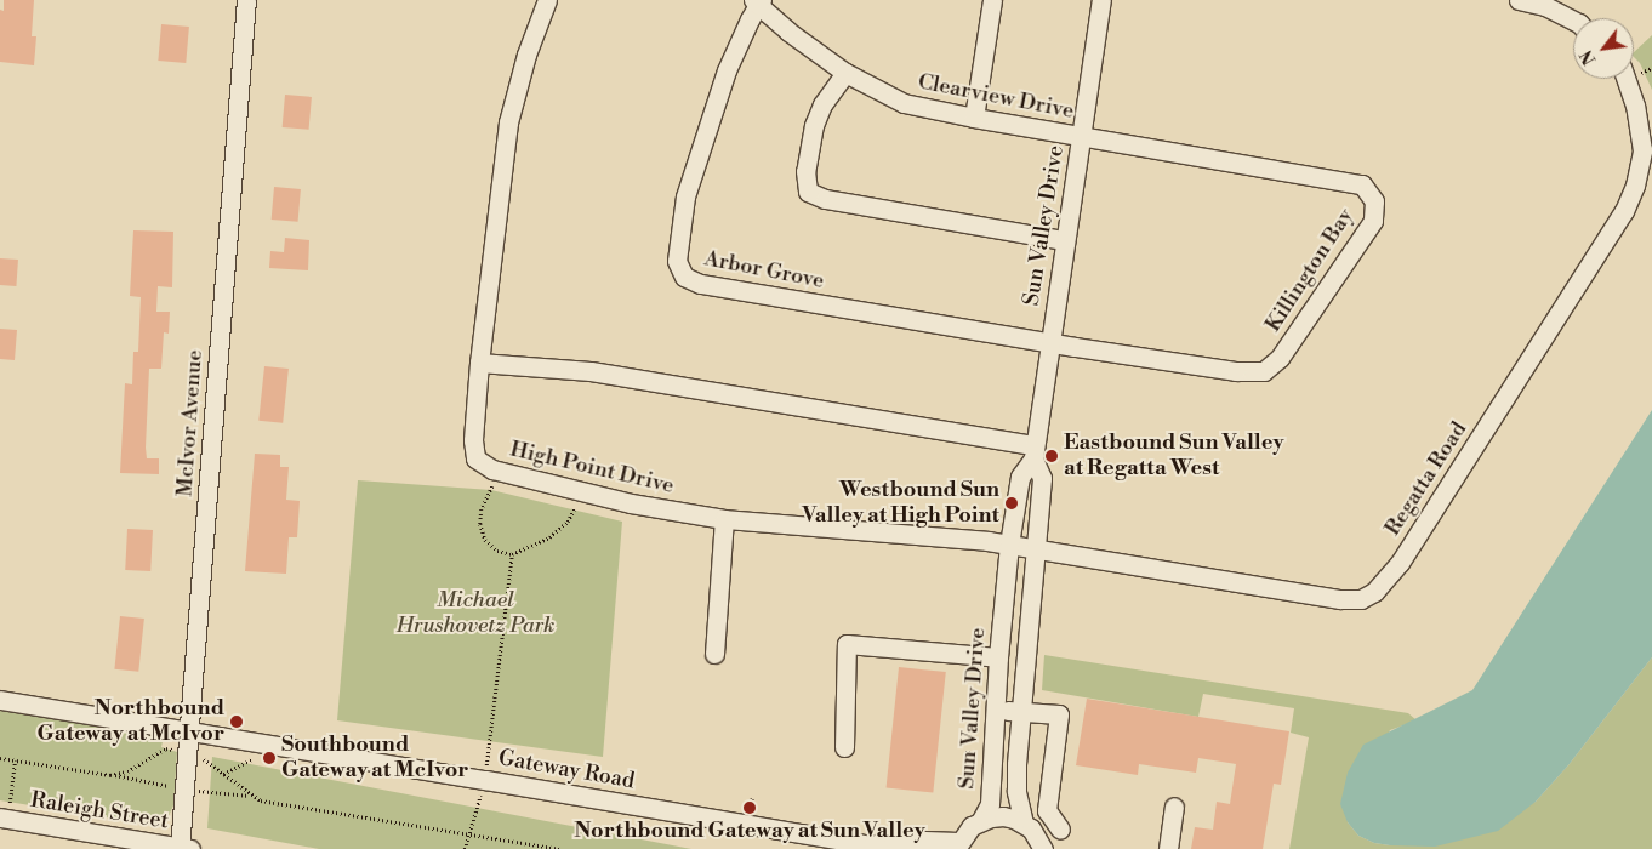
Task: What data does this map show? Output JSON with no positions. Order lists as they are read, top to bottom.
{
  "streets": {
    "street": [
      "Clearview Drive",
      "Sun Valley Drive",
      "Arbor Grove",
      "Killington Bay",
      "McIvor Avenue",
      "High Point Drive",
      "Regatta Road",
      "Gateway Road",
      "Raleigh Street"
    ]
  },
  "crossings": [
    ["Clearview Drive", "Sun Valley Drive"],
    ["Clearview Drive", "Arbor Grove"],
    ["Clearview Drive", "Killington Bay"],
    ["Sun Valley Drive", "Arbor Grove"],
    ["Sun Valley Drive", "Killington Bay"],
    ["Sun Valley Drive", "High Point Drive"],
    ["Sun Valley Drive", "Regatta Road"],
    ["Sun Valley Drive", "Gateway Road"],
    ["Arbor Grove", "Killington Bay"],
    ["McIvor Avenue", "Gateway Road"],
    ["McIvor Avenue", "Raleigh Street"],
    ["High Point Drive", "Regatta Road"]
  ],
  "parks": ["Michael Hrushovetz Park"],
  "places": [
    "Eastbound Sun Valley at Regatta West",
    "Westbound Sun Valley at High Point",
    "Northbound Gateway at McIvor",
    "Southbound Gateway at McIvor",
    "Northbound Gateway at Sun Valley"
  ],
  "north": "bottom left"
}
